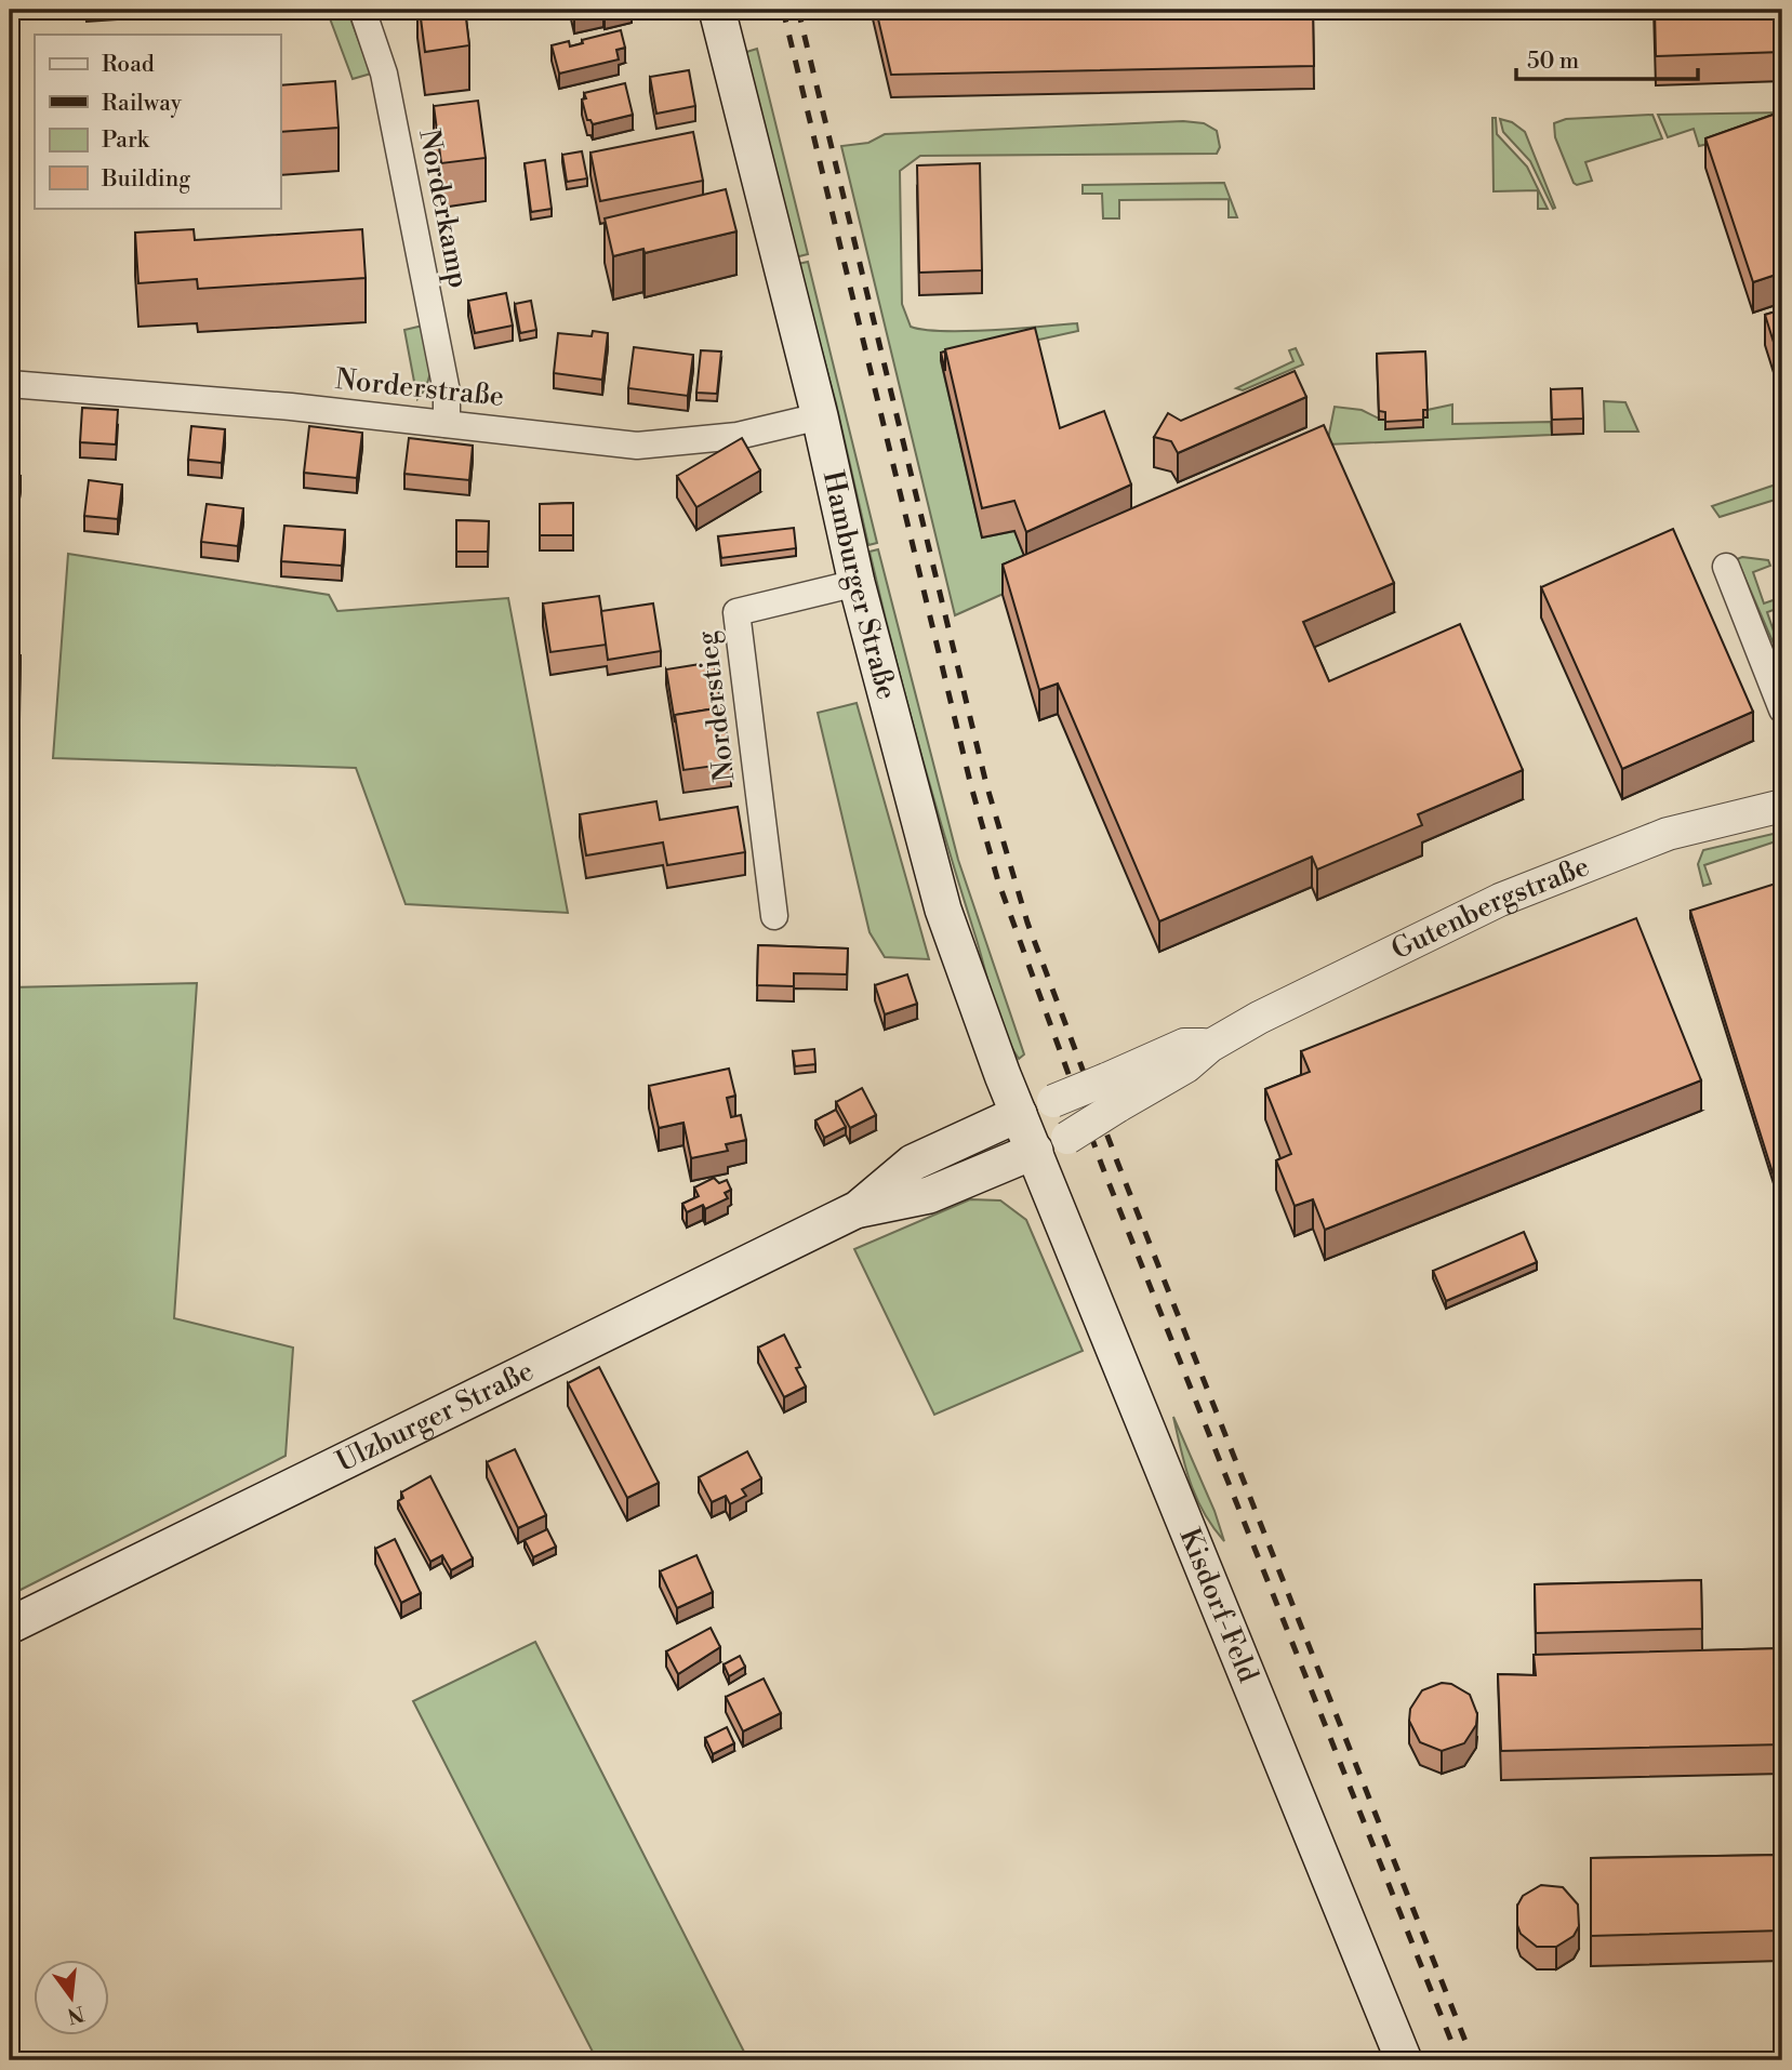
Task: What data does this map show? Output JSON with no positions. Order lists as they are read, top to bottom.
{
  "streets": {
    "main road": ["Hamburger Straße", "Ulzburger Straße", "Kisdorf-Feld"],
    "street": [
      "Norderkamp",
      "Norderstraße",
      "Norderstieg",
      "Gutenbergstraße"
    ]
  },
  "crossings": [
    ["Norderkamp", "Norderstraße"],
    ["Norderstraße", "Hamburger Straße"],
    ["Hamburger Straße", "Norderstieg"],
    ["Hamburger Straße", "Gutenbergstraße"],
    ["Hamburger Straße", "Ulzburger Straße"],
    ["Hamburger Straße", "Kisdorf-Feld"],
    ["Gutenbergstraße", "Ulzburger Straße"],
    ["Gutenbergstraße", "Kisdorf-Feld"],
    ["Ulzburger Straße", "Kisdorf-Feld"]
  ],
  "legend": [
    "Road",
    "Railway",
    "Park",
    "Building"
  ],
  "scale_bar": "50 m",
  "north": "bottom"
}
